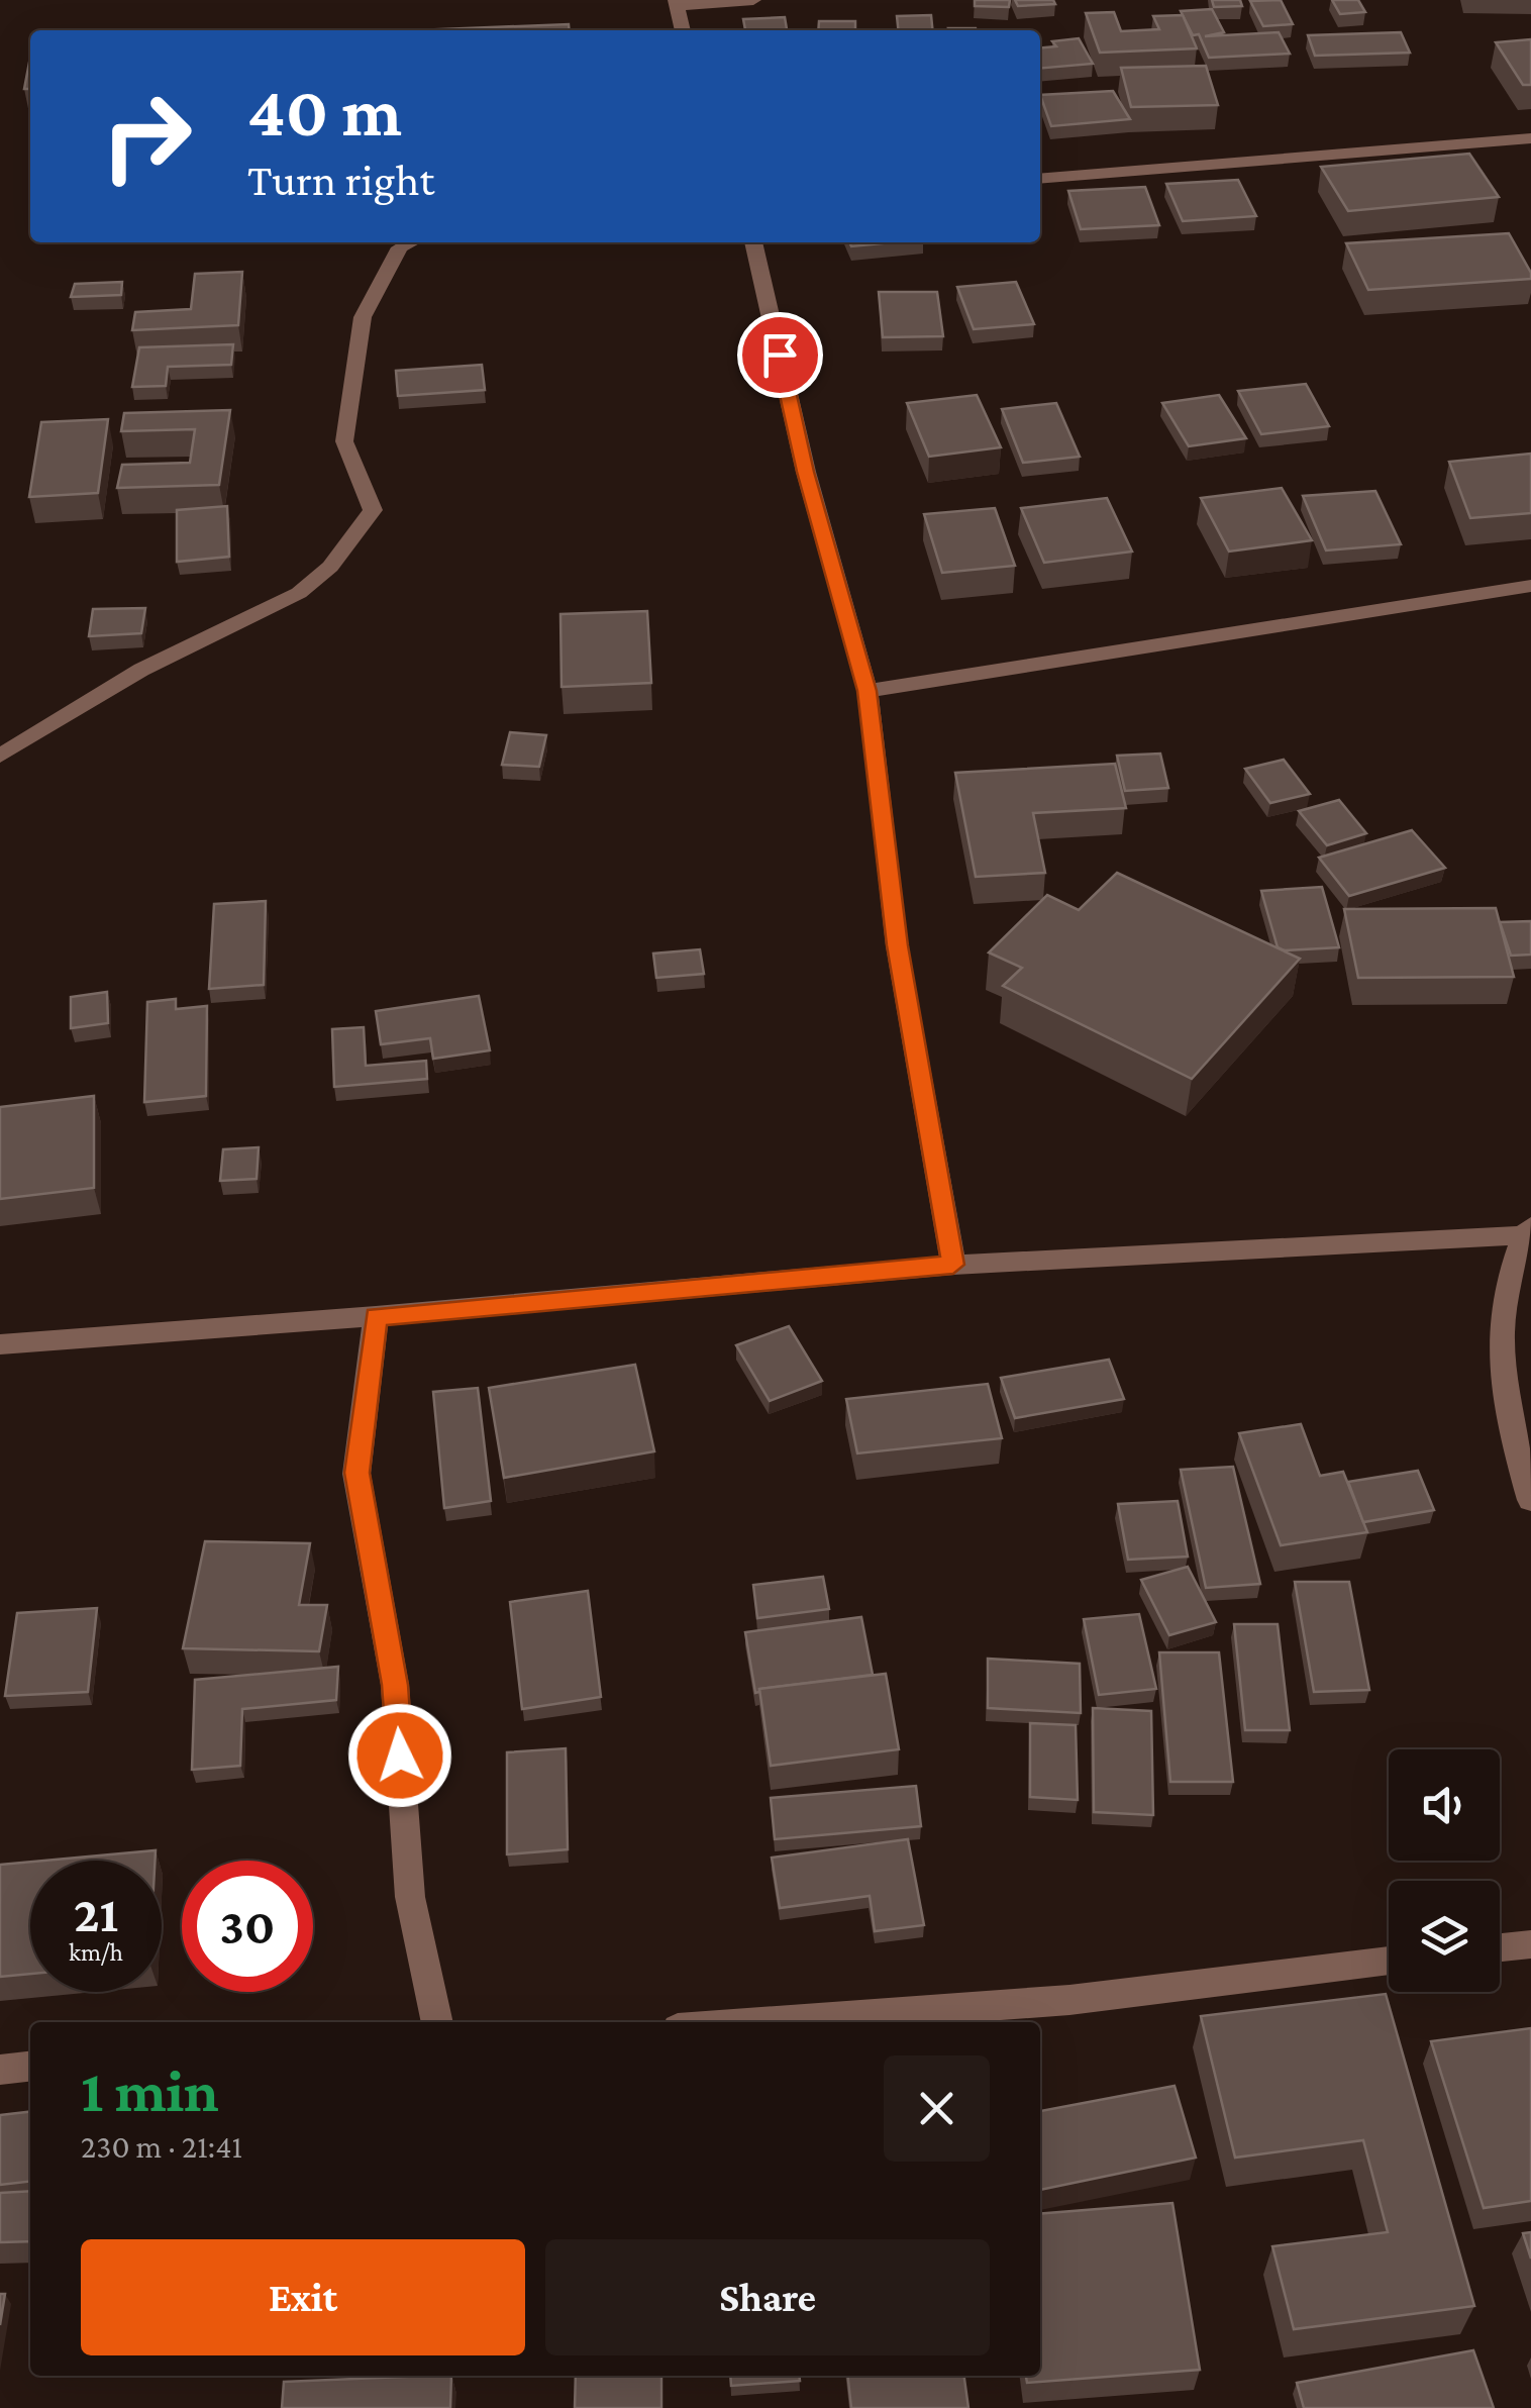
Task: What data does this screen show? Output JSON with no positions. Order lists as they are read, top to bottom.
{
  "page": {
    "turn": ["40 m", "Turn right"],
    "speed": "21 km/h",
    "limit": "30",
    "heading": ["1 min", "230 m · 21:41"],
    "buttons": ["Exit", "Share"]
  }
}
